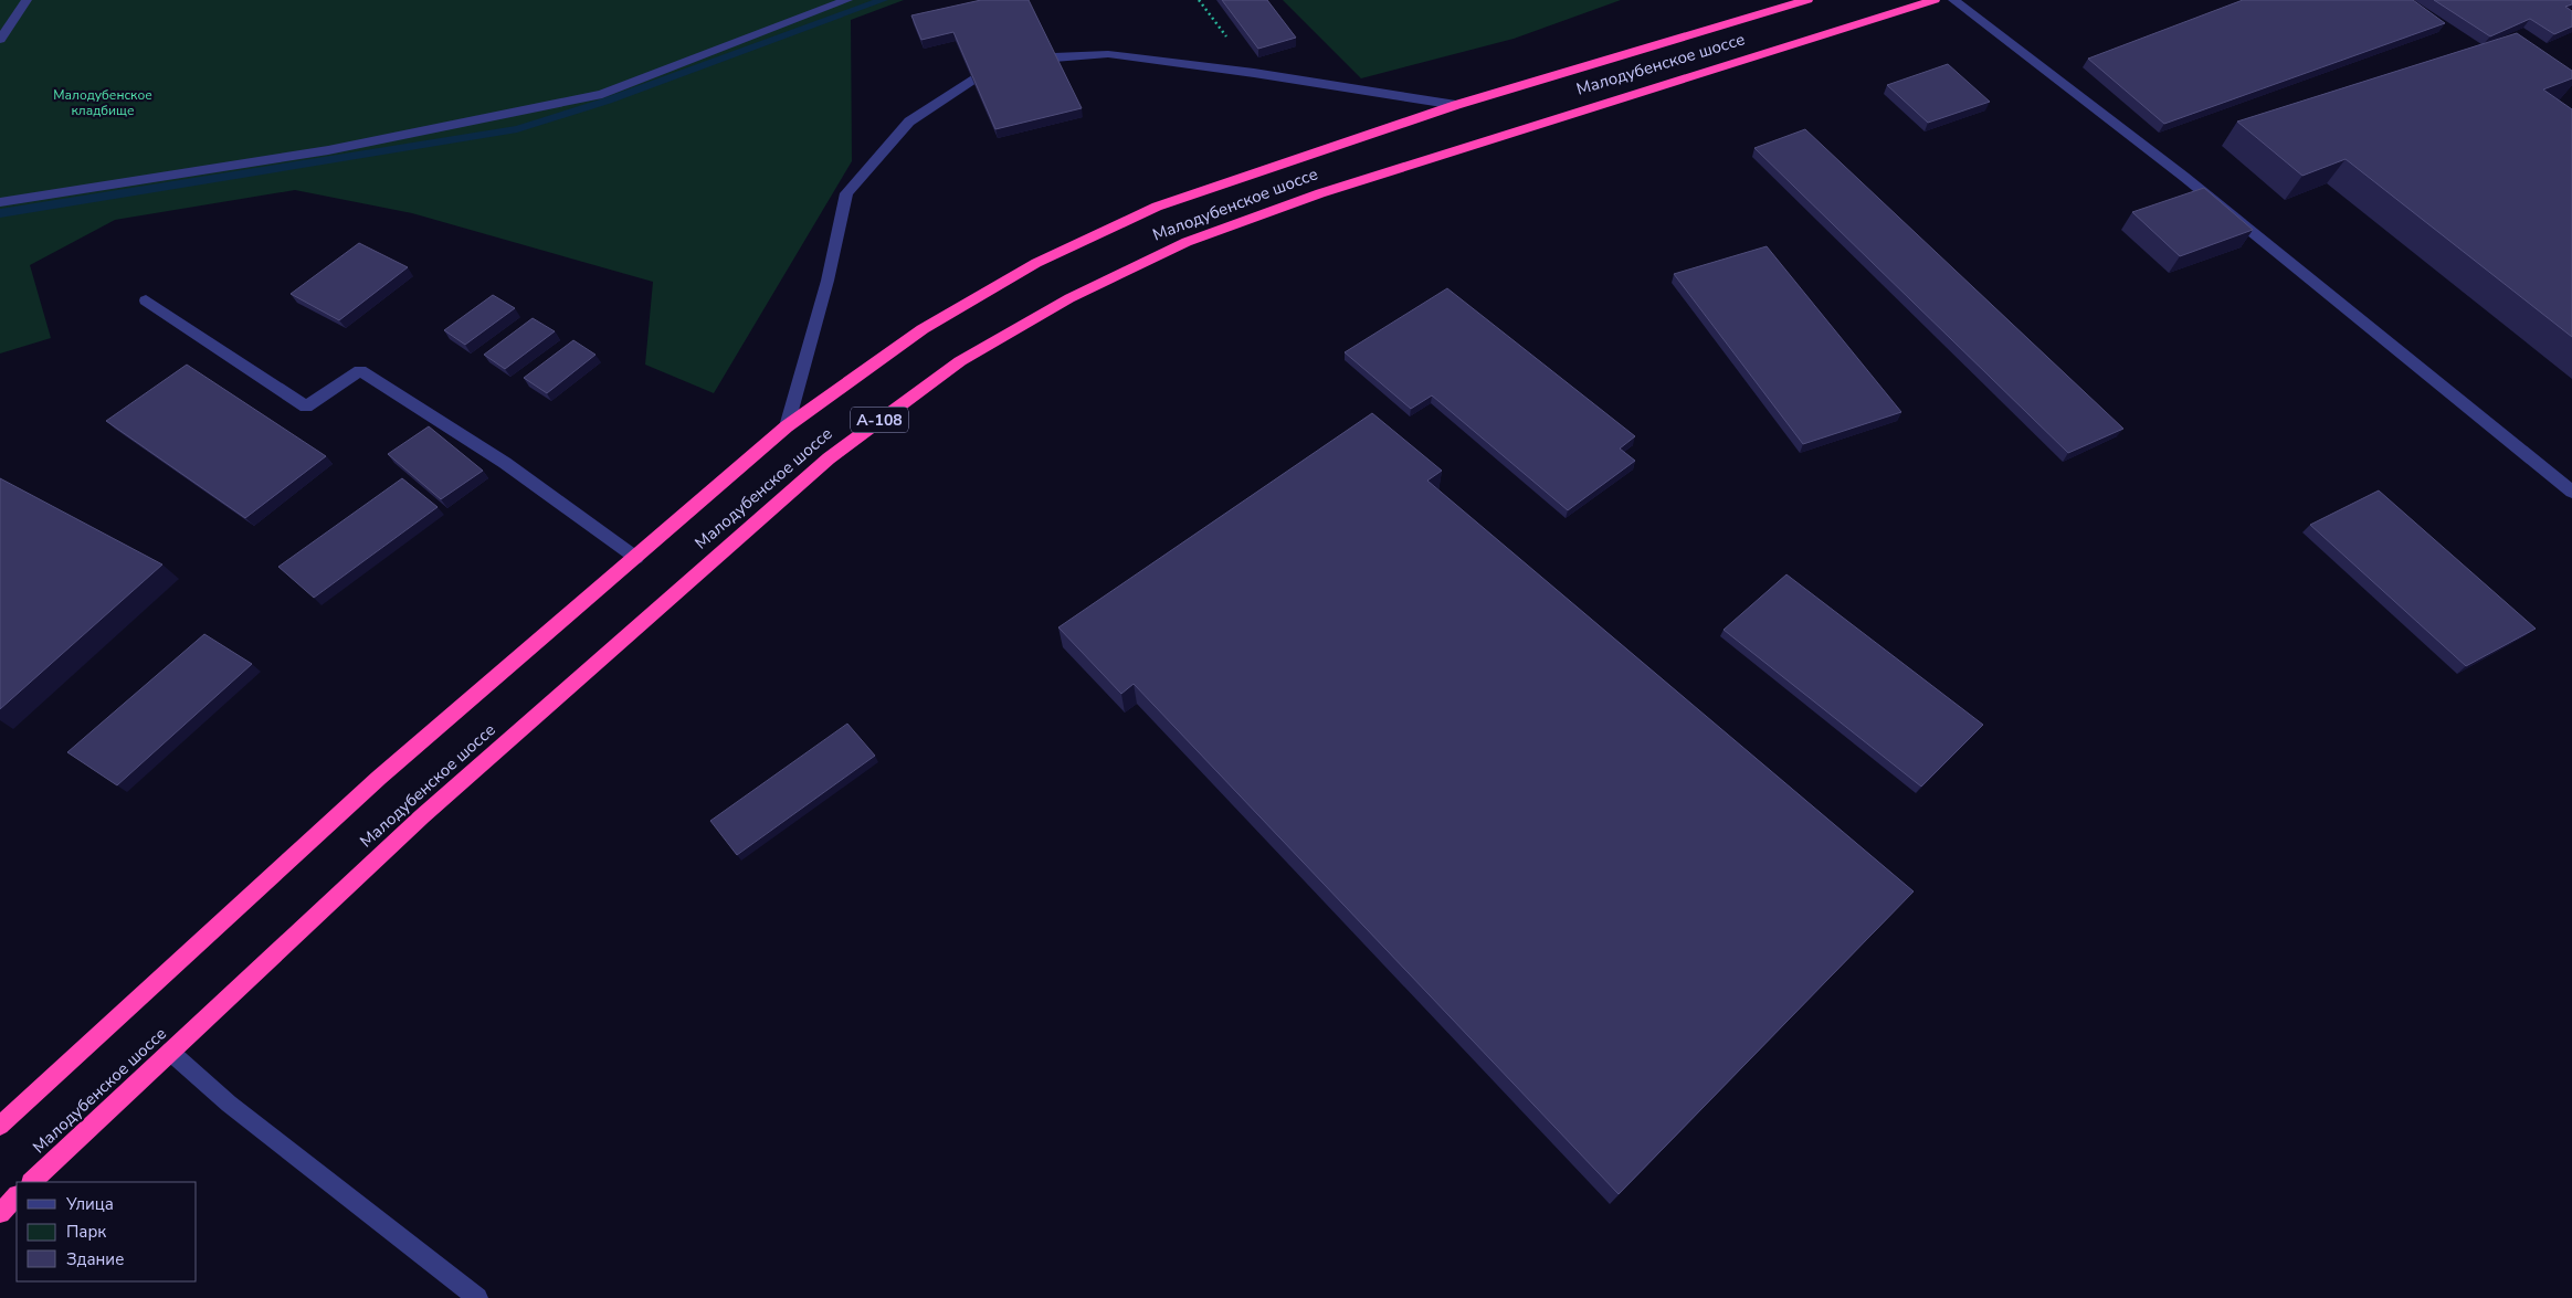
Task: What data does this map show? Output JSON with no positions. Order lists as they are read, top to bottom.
{
  "streets": {
    "highway": ["Малодубенское шоссе", "А-108"]
  },
  "parks": ["Малодубенское кладбище"],
  "legend": ["Улица", "Парк", "Здание"]
}
